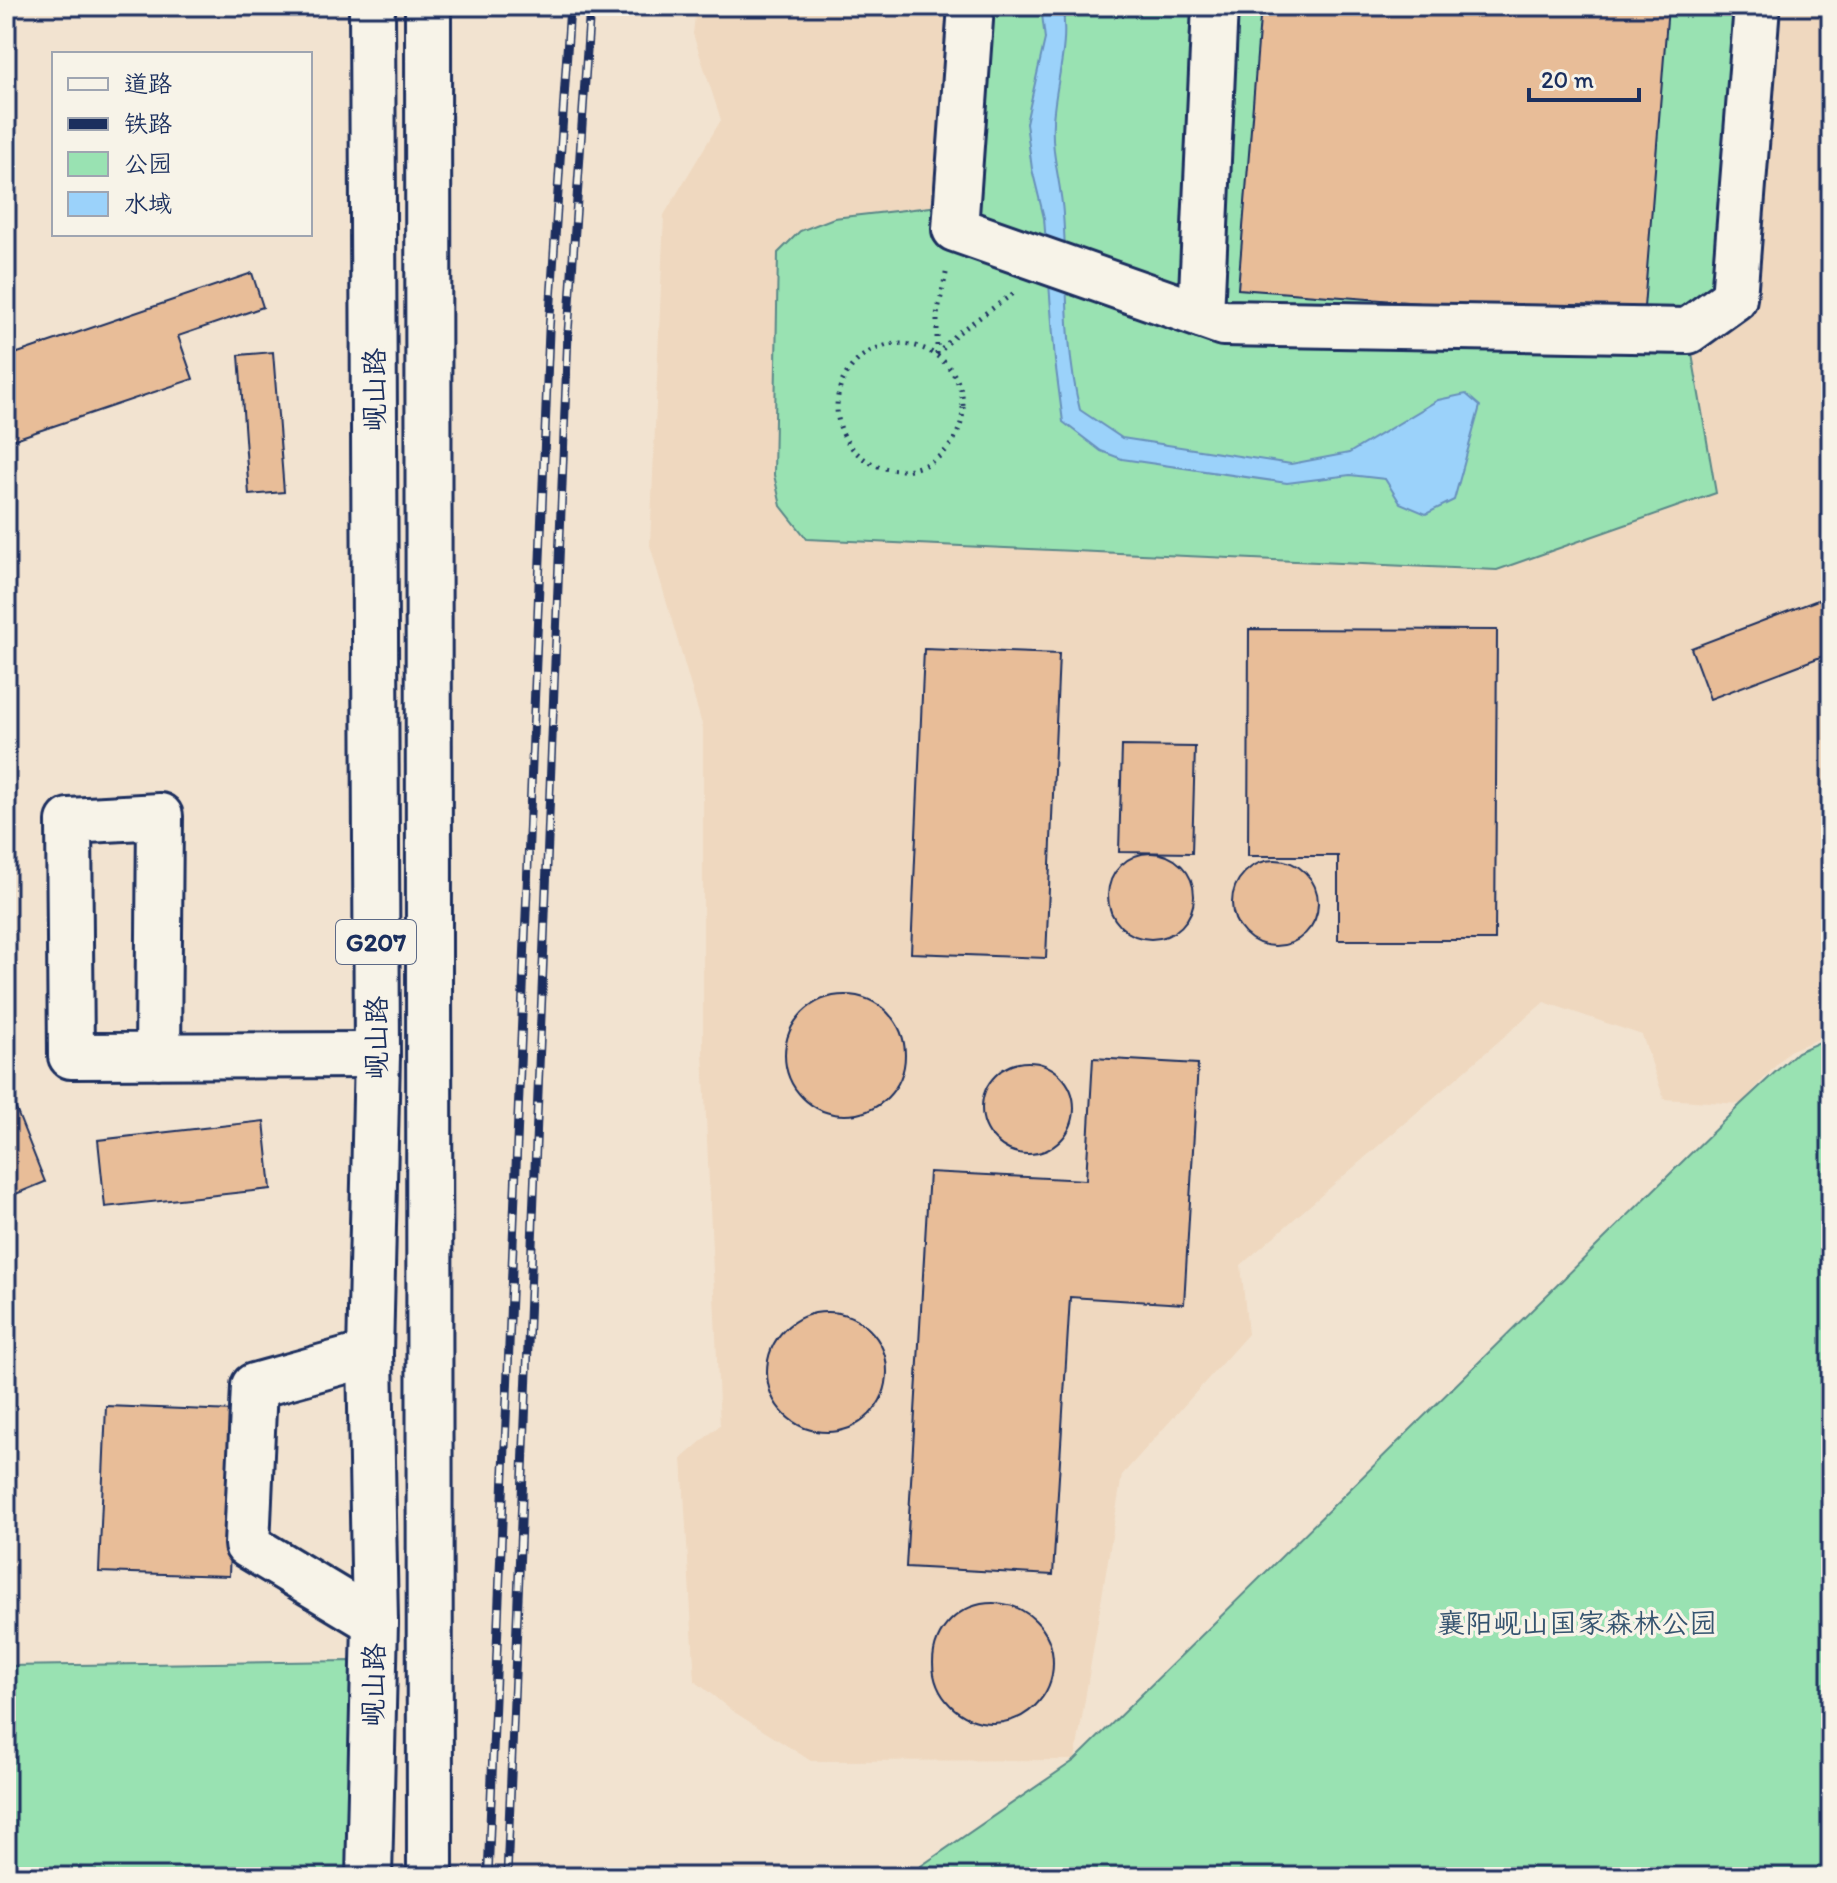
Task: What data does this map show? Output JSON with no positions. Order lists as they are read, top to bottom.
{
  "streets": {
    "main road": ["岘山路", "G207"]
  },
  "parks": ["襄阳岘山国家森林公园"],
  "legend": [
    "道路",
    "铁路",
    "公园",
    "水域"
  ],
  "scale_bar": "20 m"
}
